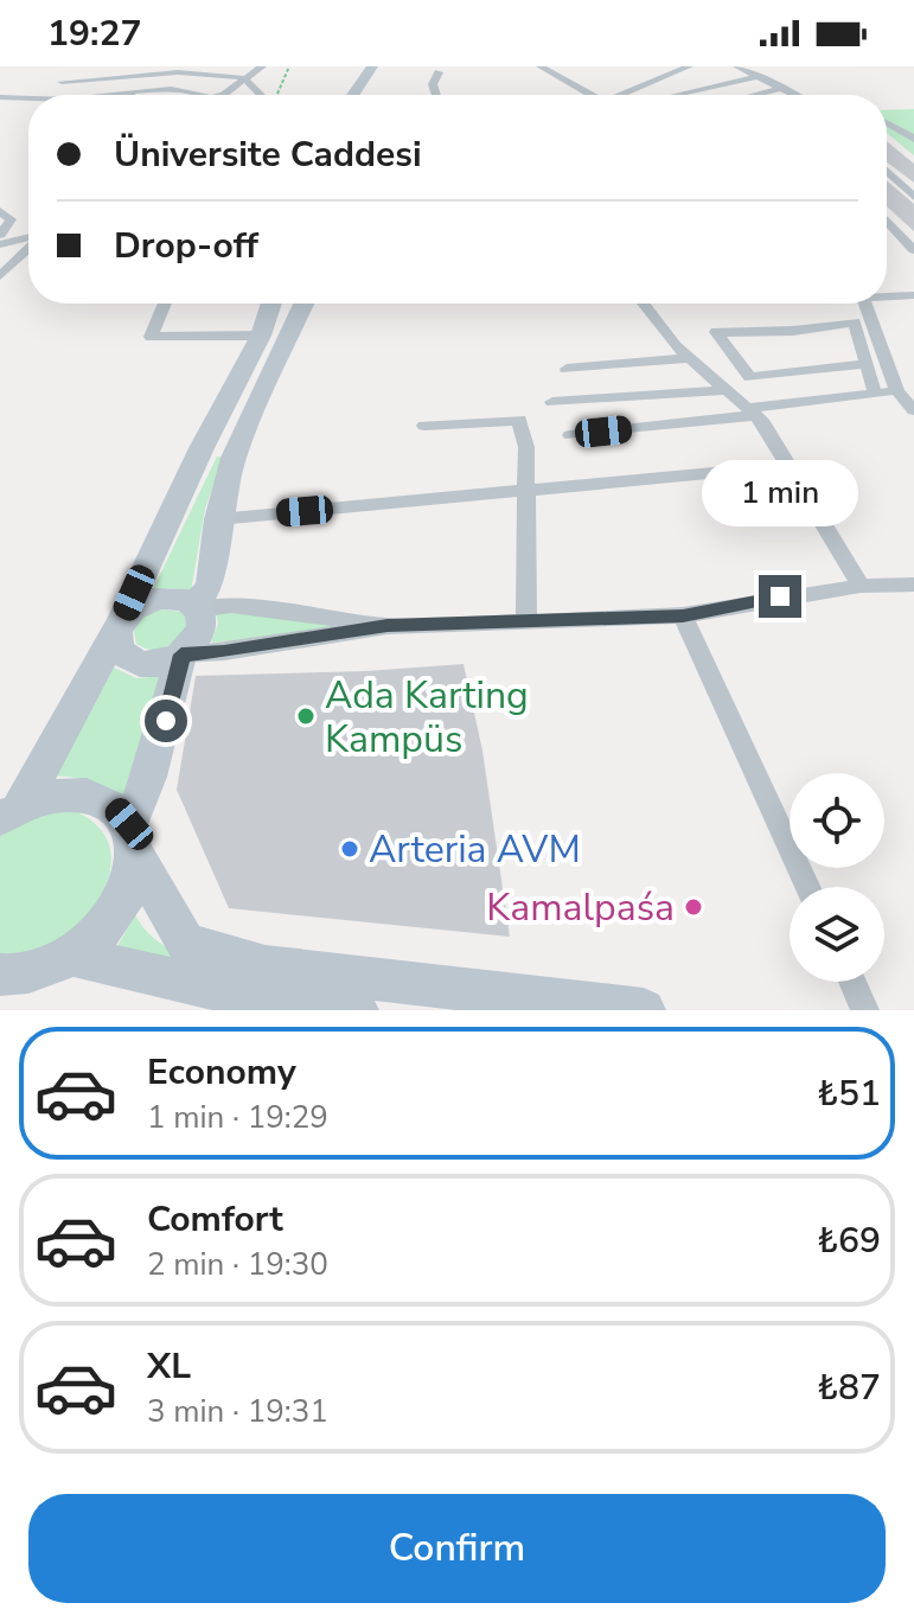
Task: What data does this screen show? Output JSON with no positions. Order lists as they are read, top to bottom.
{
  "places": ["Ada Karting Kampüs", "Arteria AVM", "Kamalpaśa"],
  "page": {
    "status": "19:27",
    "banner": ["Üniversite Caddesi", "Drop-off"],
    "bubble": "1 min",
    "list": [
      {
        "name": "Economy",
        "note": "1 min · 19:29",
        "value": "₺51"
      },
      {
        "name": "Comfort",
        "note": "2 min · 19:30",
        "value": "₺69"
      },
      {
        "name": "XL",
        "note": "3 min · 19:31",
        "value": "₺87"
      }
    ],
    "buttons": "Confirm"
  }
}
